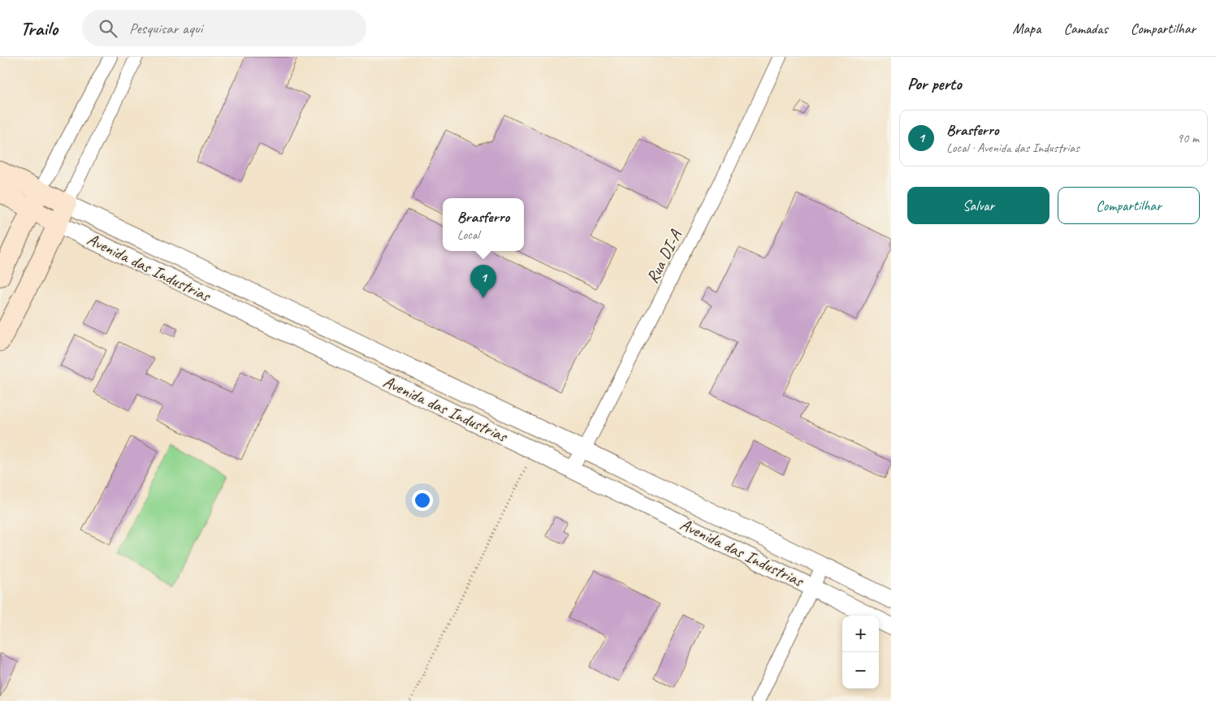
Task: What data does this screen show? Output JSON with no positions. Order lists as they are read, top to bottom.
{
  "streets": {
    "main road": ["Avenida das Industrias"],
    "street": ["Rua DI-A"]
  },
  "crossings": [
    ["Rua DI-A", "Avenida das Industrias"]
  ],
  "page": {
    "header": "Trailo",
    "search": "Pesquisar aqui",
    "nav": ["Mapa", "Camadas", "Compartilhar"],
    "heading": "Por perto",
    "list": [
      {
        "mark": "1",
        "name": "Brasferro",
        "note": "Local · Avenida das Industrias",
        "value": "90 m"
      }
    ],
    "buttons": ["Salvar", "Compartilhar"],
    "popup": ["Brasferro", "Local"],
    "pins": "1",
    "map_buttons": ["+", "−"]
  }
}
